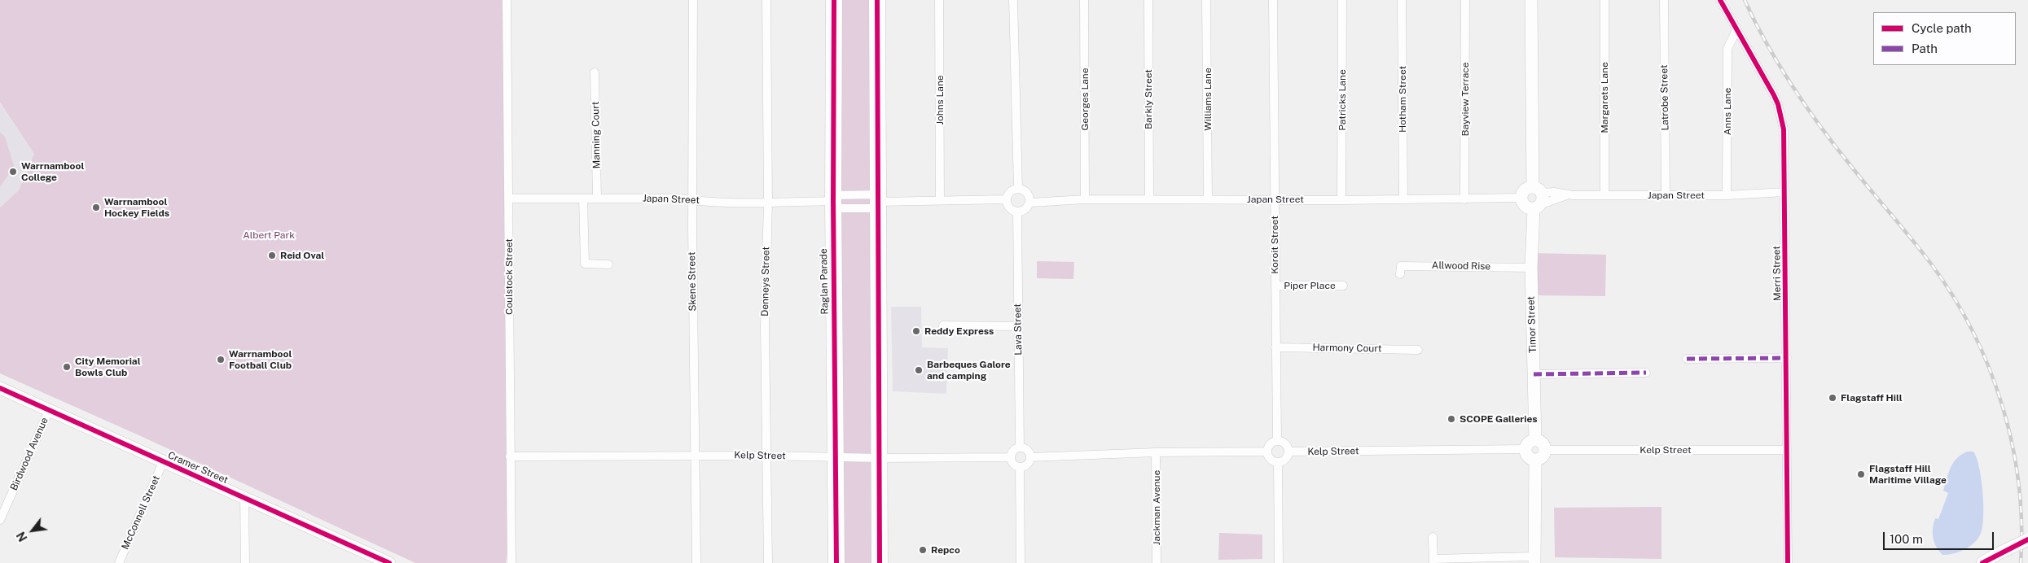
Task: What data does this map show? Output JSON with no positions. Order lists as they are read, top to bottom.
{
  "streets": {
    "highway": ["Raglan Parade"],
    "street": [
      "Margarets Lane",
      "Latrobe Street",
      "Georges Lane",
      "Barkly Street",
      "Williams Lane",
      "Hotham Street",
      "Bayview Terrace",
      "Johns Lane",
      "Patricks Lane",
      "Anns Lane",
      "Manning Court",
      "Japan Street",
      "Koroit Street",
      "Allwood Rise",
      "Merri Street",
      "Coulstock Street",
      "Skene Street",
      "Denneys Street",
      "Piper Place",
      "Timor Street",
      "Lava Street",
      "Harmony Court",
      "Kelp Street",
      "Birdwood Avenue",
      "Cramer Street",
      "Jackman Avenue",
      "McConnell Street"
    ]
  },
  "crossings": [
    ["Margarets Lane", "Japan Street"],
    ["Latrobe Street", "Japan Street"],
    ["Georges Lane", "Japan Street"],
    ["Barkly Street", "Japan Street"],
    ["Williams Lane", "Japan Street"],
    ["Hotham Street", "Japan Street"],
    ["Bayview Terrace", "Japan Street"],
    ["Johns Lane", "Japan Street"],
    ["Patricks Lane", "Japan Street"],
    ["Anns Lane", "Japan Street"],
    ["Anns Lane", "Merri Street"],
    ["Manning Court", "Japan Street"],
    ["Japan Street", "Koroit Street"],
    ["Japan Street", "Merri Street"],
    ["Japan Street", "Coulstock Street"],
    ["Japan Street", "Skene Street"],
    ["Japan Street", "Denneys Street"],
    ["Japan Street", "Raglan Parade"],
    ["Japan Street", "Timor Street"],
    ["Japan Street", "Lava Street"],
    ["Koroit Street", "Piper Place"],
    ["Koroit Street", "Harmony Court"],
    ["Koroit Street", "Kelp Street"],
    ["Allwood Rise", "Timor Street"],
    ["Merri Street", "Kelp Street"],
    ["Coulstock Street", "Kelp Street"],
    ["Skene Street", "Kelp Street"],
    ["Denneys Street", "Kelp Street"],
    ["Raglan Parade", "Kelp Street"],
    ["Timor Street", "Kelp Street"],
    ["Lava Street", "Kelp Street"],
    ["Birdwood Avenue", "Cramer Street"],
    ["Cramer Street", "McConnell Street"]
  ],
  "parks": ["Albert Park"],
  "places": [
    "Warrnambool College",
    "Warrnambool Hockey Fields",
    "Reid Oval",
    "Reddy Express",
    "Warrnambool Football Club",
    "City Memorial Bowls Club",
    "Barbeques Galore and camping",
    "Flagstaff Hill",
    "SCOPE Galleries",
    "Flagstaff Hill Maritime Village",
    "Repco"
  ],
  "legend": ["Cycle path", "Path"],
  "scale_bar": "100 m",
  "north": "bottom left"
}
